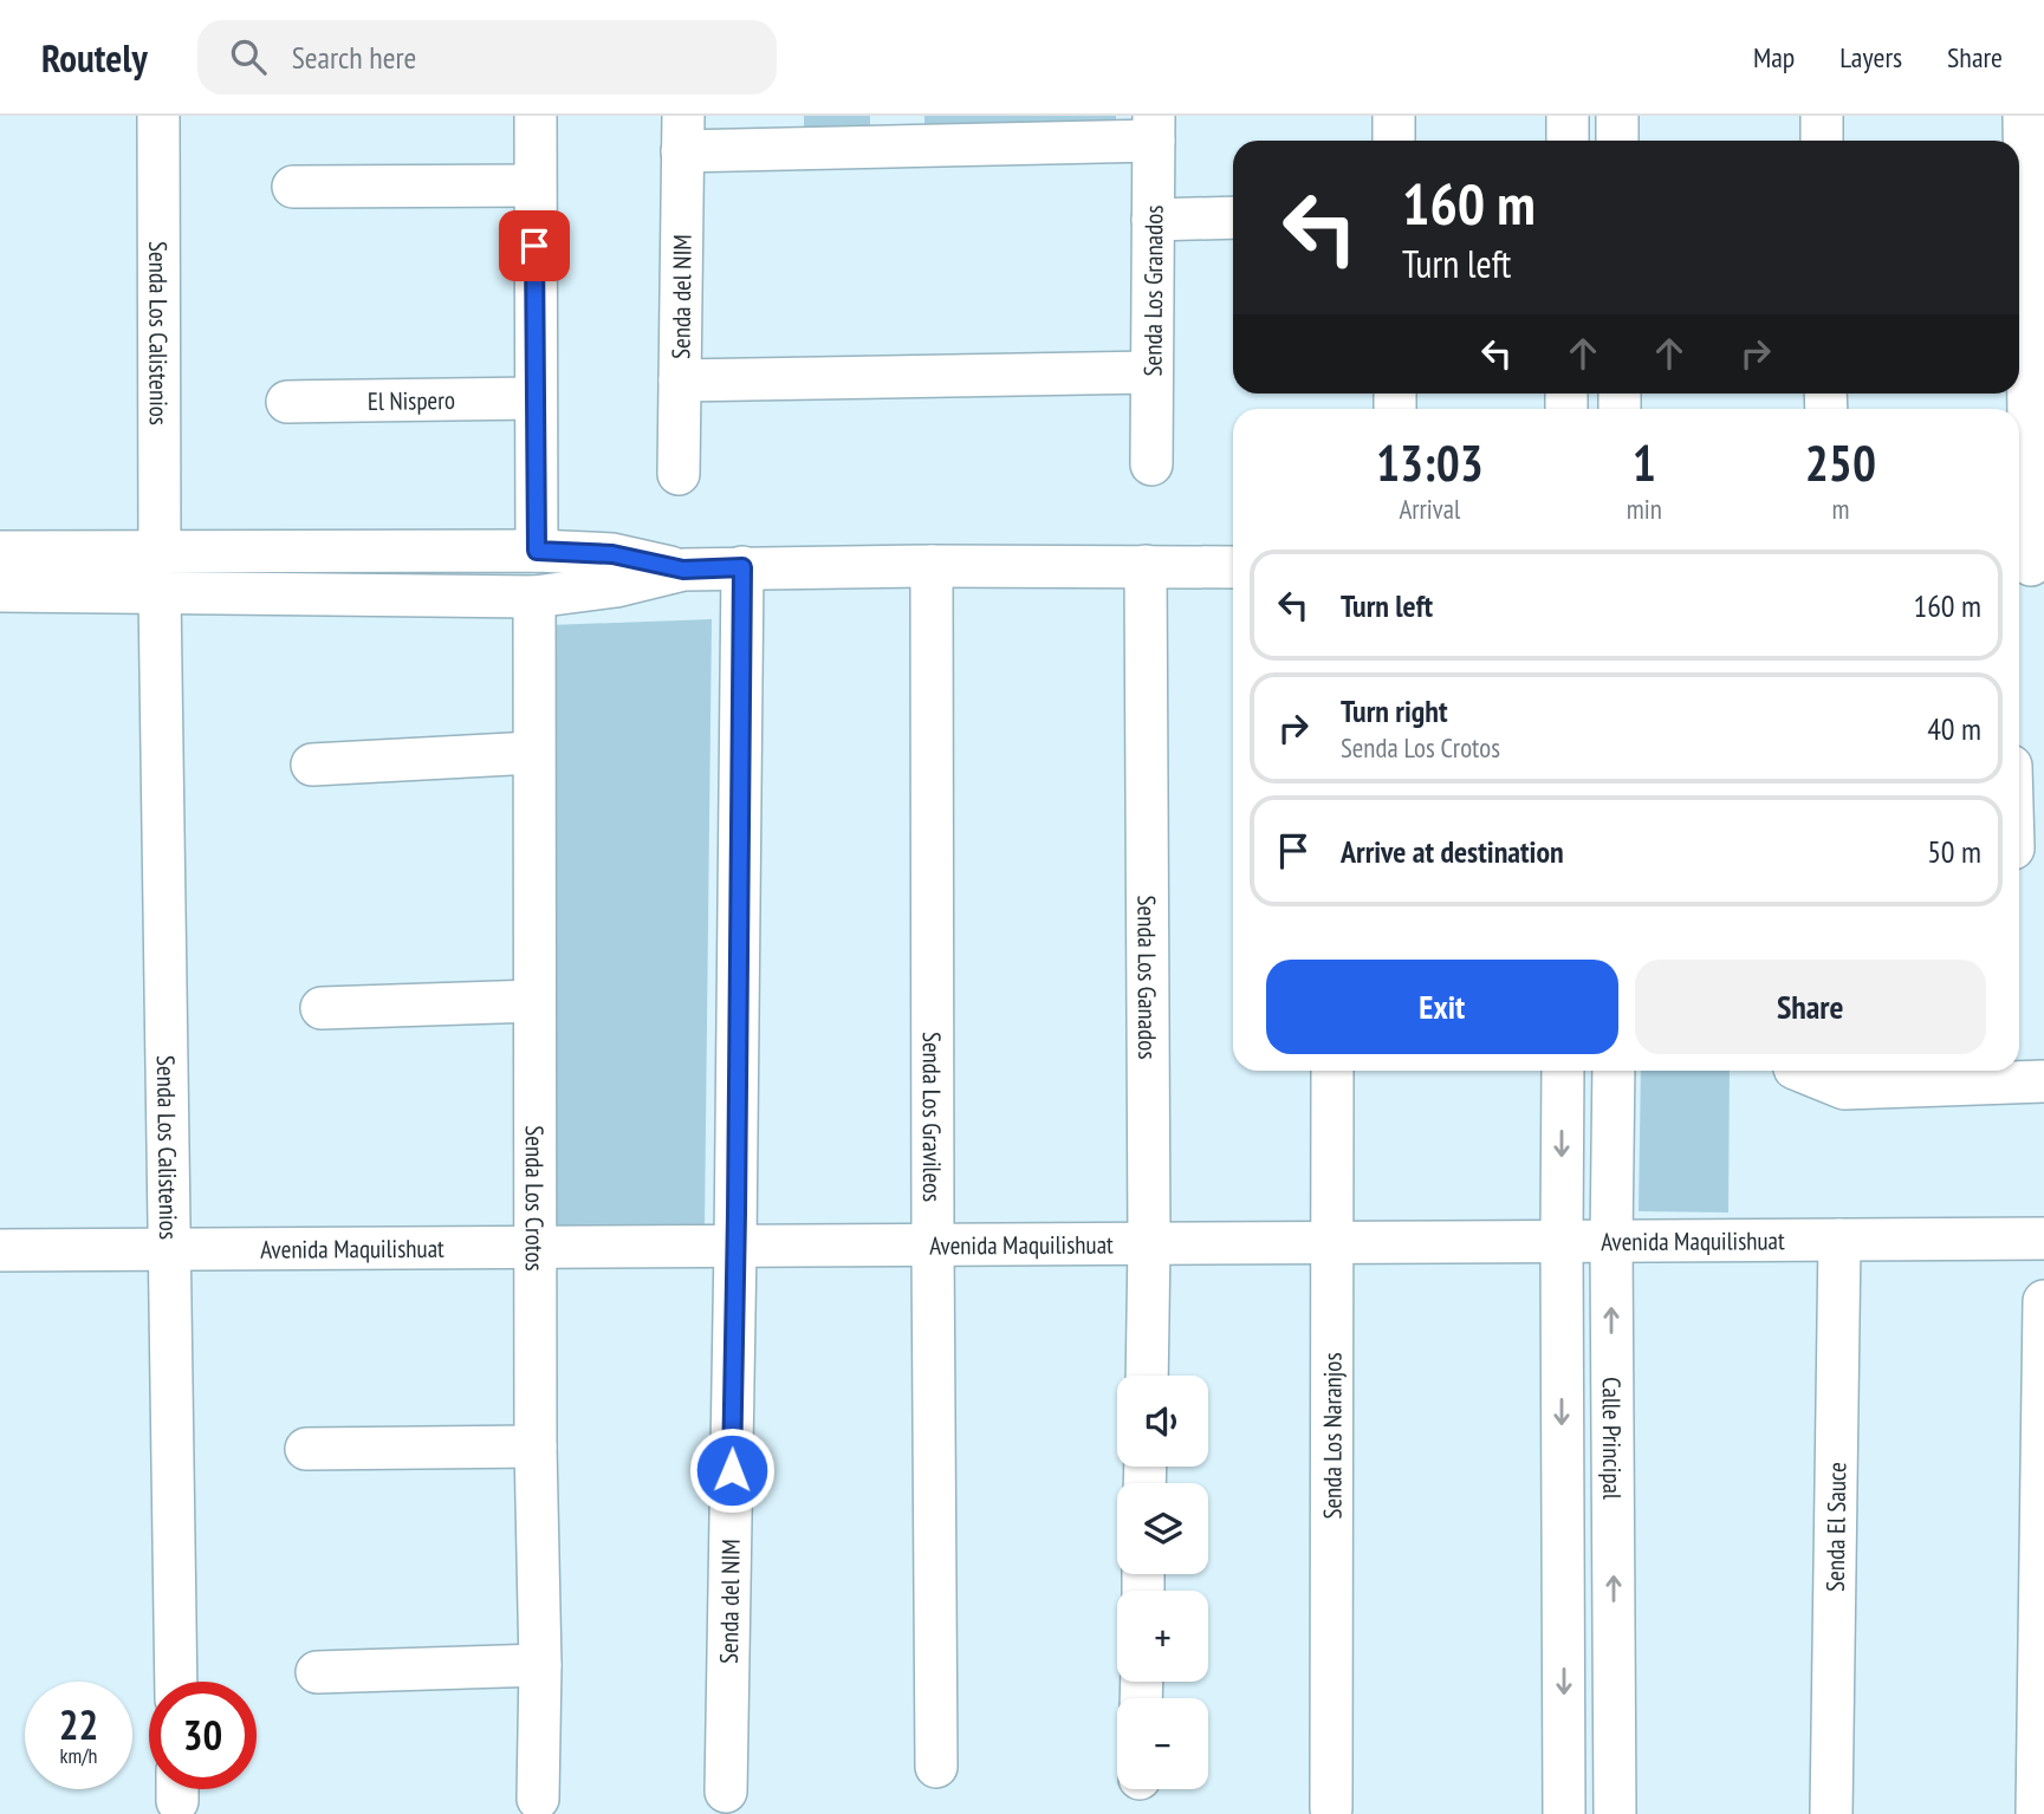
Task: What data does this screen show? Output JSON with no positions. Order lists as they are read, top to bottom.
{
  "streets": {
    "street": [
      "Senda Los Granados",
      "Senda del NIM",
      "Senda Los Calistenios",
      "El Nispero",
      "Senda Los Ganados",
      "Senda Los Gravileos",
      "Senda Los Crotos",
      "Avenida Maquilishuat",
      "Senda Los Naranjos",
      "Calle Principal",
      "Senda El Sauce"
    ]
  },
  "crossings": [
    ["Senda del NIM", "Avenida Maquilishuat"],
    ["Senda Los Calistenios", "Avenida Maquilishuat"],
    ["Senda Los Ganados", "Avenida Maquilishuat"],
    ["Senda Los Gravileos", "Avenida Maquilishuat"],
    ["Senda Los Crotos", "Avenida Maquilishuat"],
    ["Avenida Maquilishuat", "Senda Los Naranjos"],
    ["Avenida Maquilishuat", "Calle Principal"],
    ["Avenida Maquilishuat", "Senda El Sauce"]
  ],
  "page": {
    "header": "Routely",
    "search": "Search here",
    "nav": ["Map", "Layers", "Share"],
    "turn": ["160 m", "Turn left"],
    "eta": [
      "13:03",
      "Arrival",
      "1",
      "min",
      "250",
      "m"
    ],
    "list": [
      {
        "name": "Turn left",
        "value": "160 m"
      },
      {
        "name": "Turn right",
        "note": "Senda Los Crotos",
        "value": "40 m"
      },
      {
        "name": "Arrive at destination",
        "value": "50 m"
      }
    ],
    "buttons": ["Exit", "Share"],
    "map_buttons": ["+", "−"],
    "speed": "22 km/h",
    "limit": "30"
  }
}
